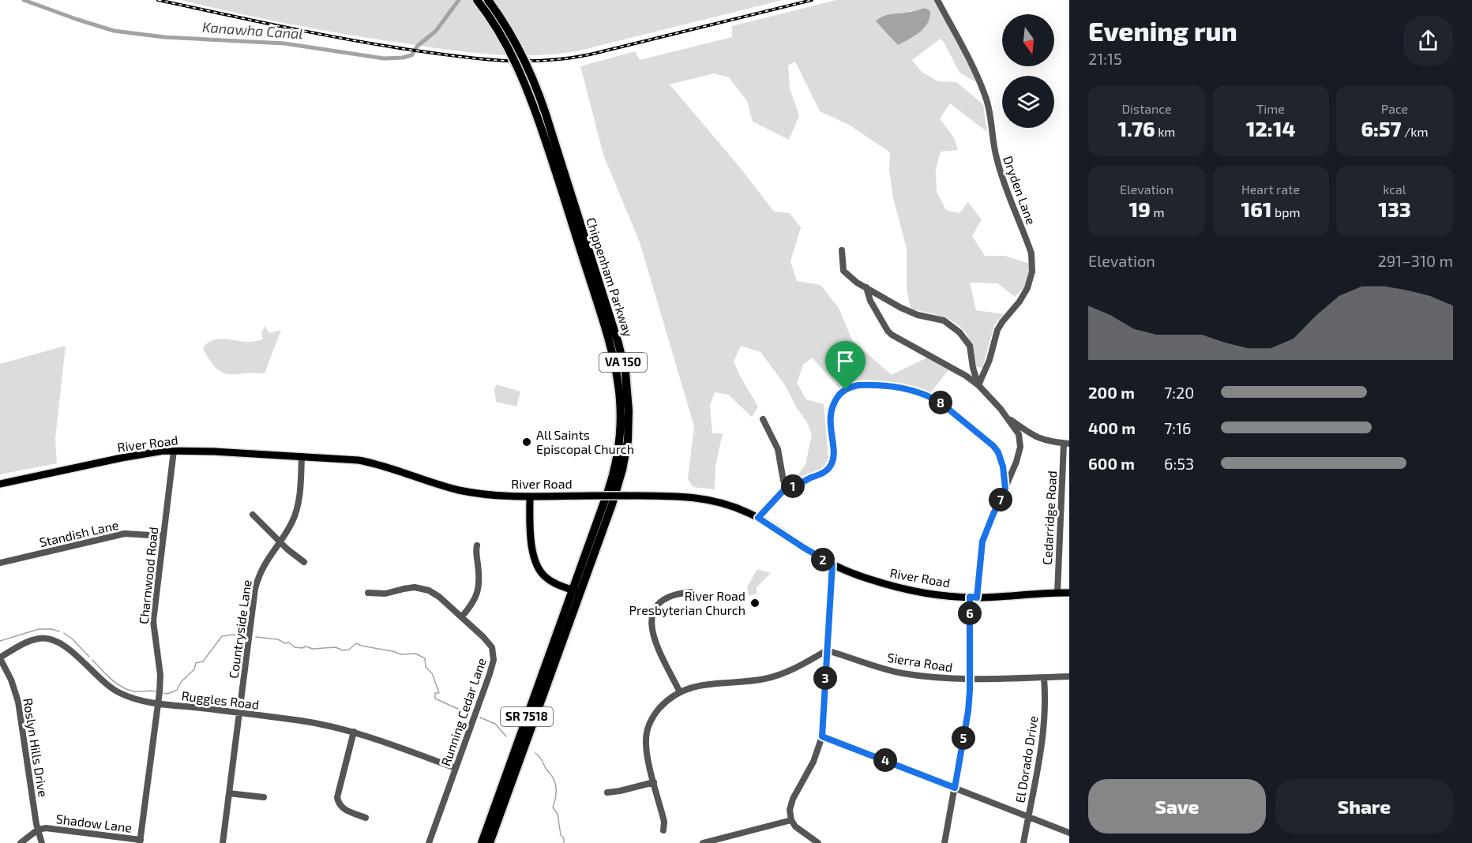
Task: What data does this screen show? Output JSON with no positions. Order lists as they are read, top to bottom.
{
  "streets": {
    "highway": ["Chippenham Parkway", "VA 150", "SR 7518"],
    "main road": ["River Road"],
    "street": [
      "Dryden Lane",
      "Cedarridge Road",
      "Standish Lane",
      "Charnwood Road",
      "Countryside Lane",
      "Sierra Road",
      "Ruggles Road",
      "Running Cedar Lane",
      "Roslyn Hills Drive",
      "El Dorado Drive",
      "Shadow Lane"
    ]
  },
  "crossings": [
    ["Chippenham Parkway", "VA 150"],
    ["Chippenham Parkway", "SR 7518"],
    ["River Road", "Cedarridge Road"],
    ["River Road", "Charnwood Road"],
    ["River Road", "Countryside Lane"],
    ["Standish Lane", "Charnwood Road"],
    ["Charnwood Road", "Ruggles Road"],
    ["Charnwood Road", "Shadow Lane"],
    ["Countryside Lane", "Ruggles Road"],
    ["Sierra Road", "El Dorado Drive"],
    ["Ruggles Road", "Running Cedar Lane"],
    ["Ruggles Road", "Roslyn Hills Drive"],
    ["Roslyn Hills Drive", "Shadow Lane"]
  ],
  "water": ["Kanawha Canal"],
  "places": ["All Saints Episcopal Church", "River Road Presbyterian Church"],
  "north": "bottom",
  "page": {
    "heading": ["Evening run", "21:15"],
    "stats": [
      ["Distance", "1.76 km"],
      ["Time", "12:14"],
      ["Pace", "6:57 /km"],
      ["Elevation", "19 m"],
      ["Heart rate", "161 bpm"],
      ["kcal", "133"]
    ],
    "chart": ["Elevation", "291–310 m"],
    "list": [
      {
        "name": "200 m",
        "note": "7:20"
      },
      {
        "name": "400 m",
        "note": "7:16"
      },
      {
        "name": "600 m",
        "note": "6:53"
      }
    ],
    "pins": [
      "8",
      "1",
      "7",
      "2",
      "6",
      "3",
      "5",
      "4"
    ],
    "buttons": ["Save", "Share"]
  }
}
